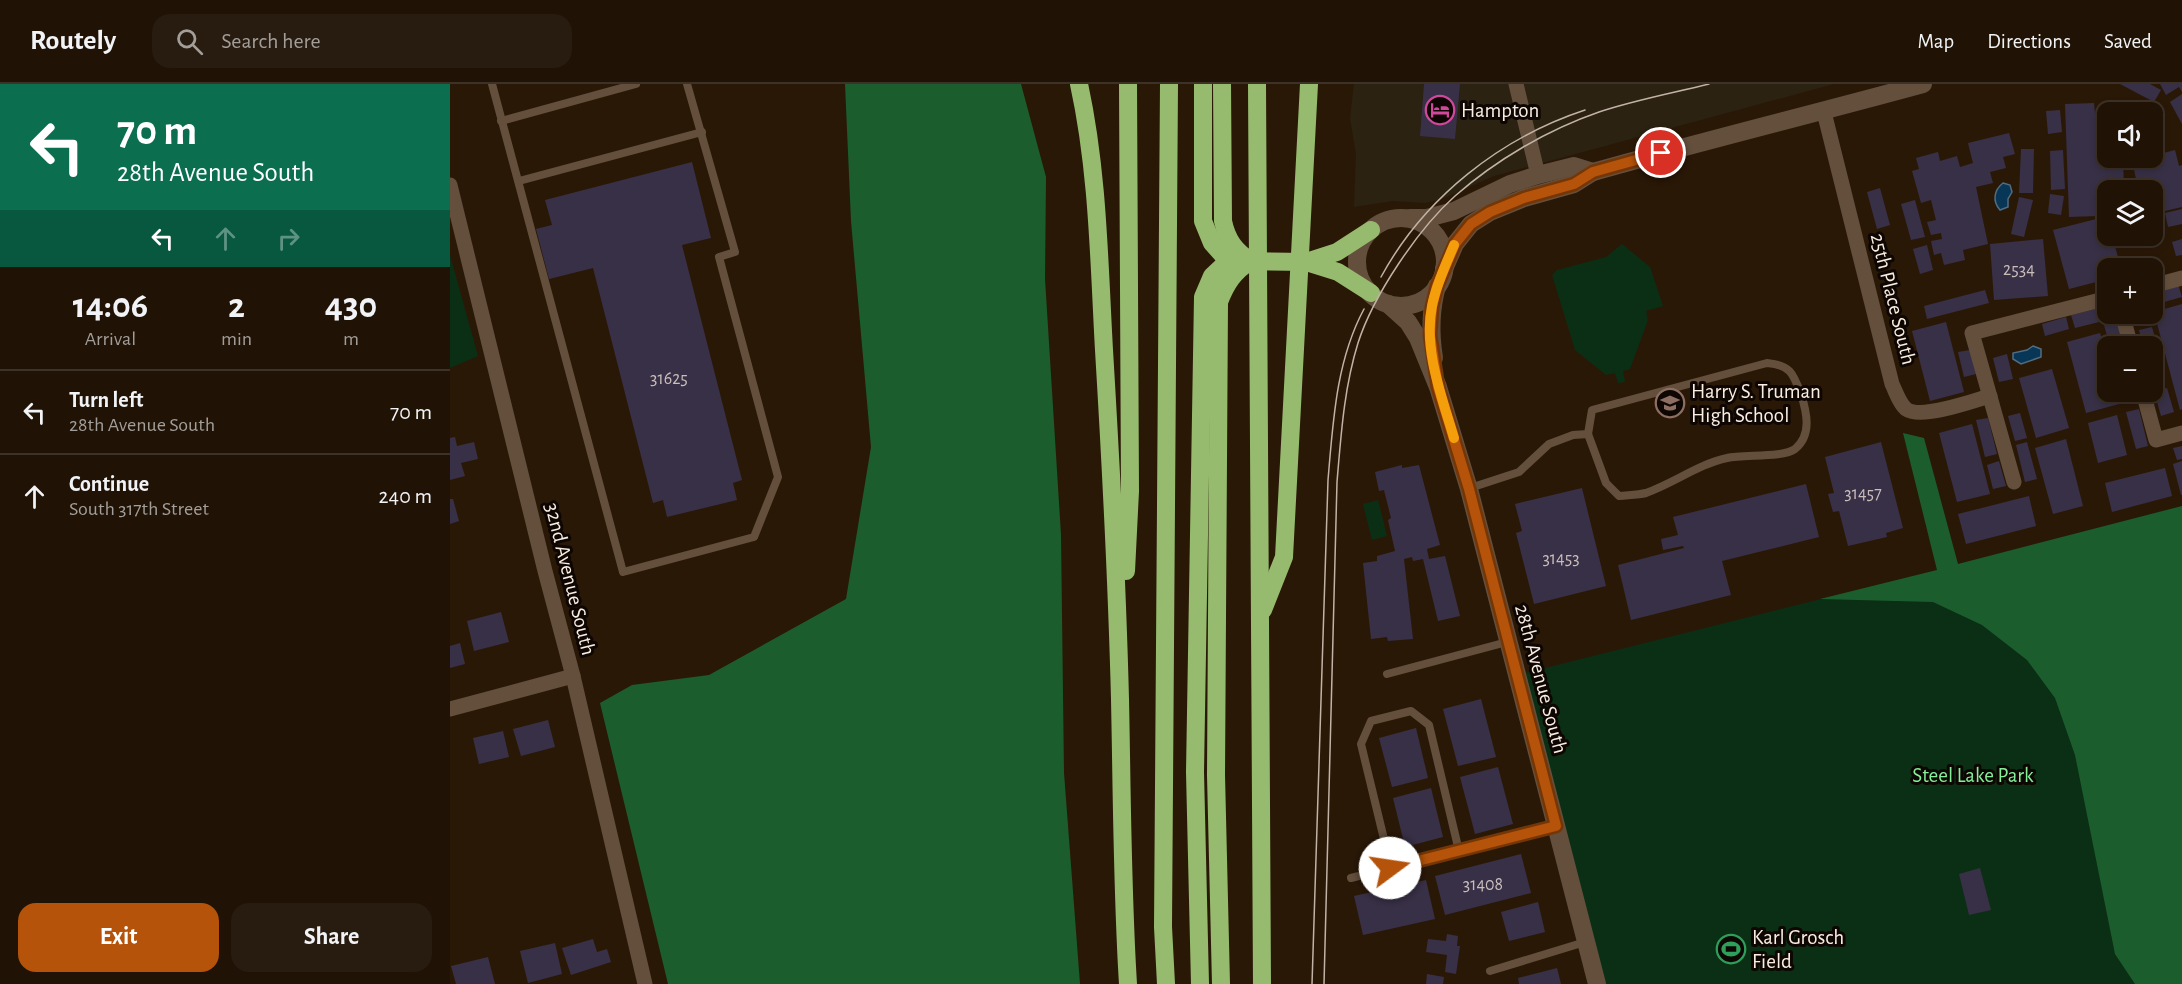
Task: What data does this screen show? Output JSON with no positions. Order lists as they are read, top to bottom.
{
  "streets": {
    "street": ["25th Place South", "32nd Avenue South", "28th Avenue South"]
  },
  "parks": ["Steel Lake Park"],
  "places": {
    "hotel": ["Hampton"],
    "school or university": ["Harry S. Truman High School"],
    "sports": ["Karl Grosch Field"]
  },
  "house_numbers": [
    "2534",
    "31625",
    "31457",
    "31453",
    "31408"
  ],
  "page": {
    "header": "Routely",
    "search": "Search here",
    "nav": ["Map", "Directions", "Saved"],
    "turn": ["70 m", "28th Avenue South"],
    "map_buttons": ["+", "−"],
    "eta": [
      "14:06",
      "Arrival",
      "2",
      "min",
      "430",
      "m"
    ],
    "list": [
      {
        "name": "Turn left",
        "note": "28th Avenue South",
        "value": "70 m"
      },
      {
        "name": "Continue",
        "note": "South 317th Street",
        "value": "240 m"
      }
    ],
    "buttons": ["Exit", "Share"]
  }
}
